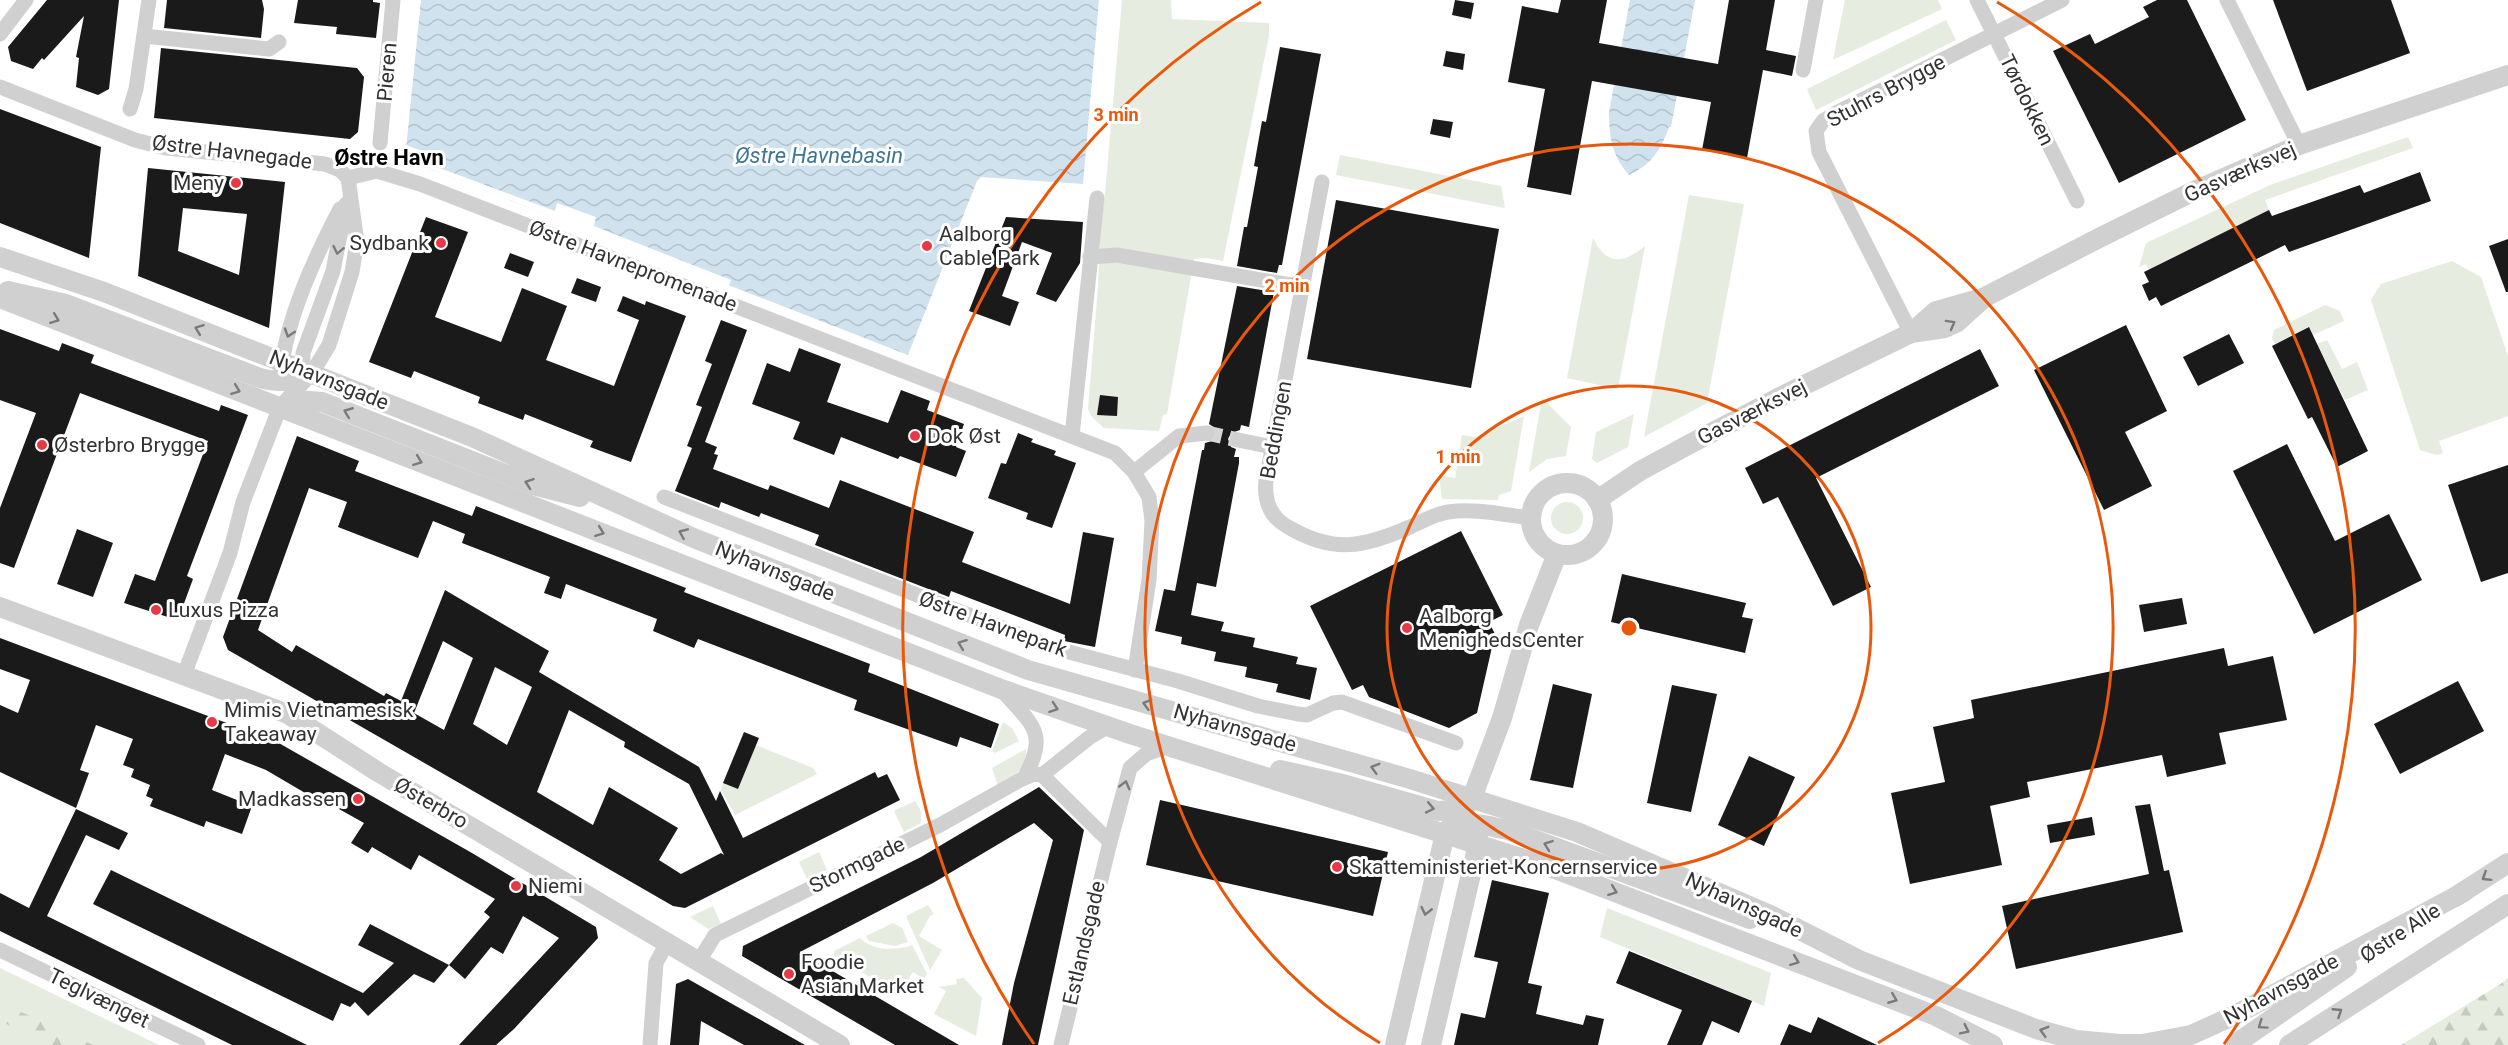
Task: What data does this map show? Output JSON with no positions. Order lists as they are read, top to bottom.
{
  "streets": {
    "street": [
      "Pieren",
      "Stuhrs Brygge",
      "Tørdokken",
      "Østre Havnegade",
      "Gasværksvej",
      "Østre Havnepromenade",
      "Nyhavnsgade",
      "Beddingen",
      "Østre Havnepark",
      "Østerbro",
      "Stormgade",
      "Østre Alle",
      "Estlandsgade",
      "Teglvænget"
    ]
  },
  "crossings": [
    ["Stuhrs Brygge", "Tørdokken"],
    ["Stuhrs Brygge", "Gasværksvej"],
    ["Østre Havnegade", "Østre Havnepromenade"],
    ["Gasværksvej", "Beddingen"],
    ["Nyhavnsgade", "Stormgade"],
    ["Nyhavnsgade", "Østre Alle"],
    ["Nyhavnsgade", "Estlandsgade"],
    ["Østerbro", "Stormgade"]
  ],
  "districts": ["Østre Havn"],
  "water": ["Østre Havnebasin"],
  "places": [
    "Meny",
    "Sydbank",
    "Aalborg Cable Park",
    "Dok Øst",
    "Østerbro Brygge",
    "Luxus Pizza",
    "Aalborg MenighedsCenter",
    "Mimis Vietnamesisk Takeaway",
    "Madkassen",
    "Skatteministeriet-Koncernservice",
    "Niemi",
    "Foodie Asian Market"
  ],
  "rings": ["3 min", "2 min", "1 min"]
}
